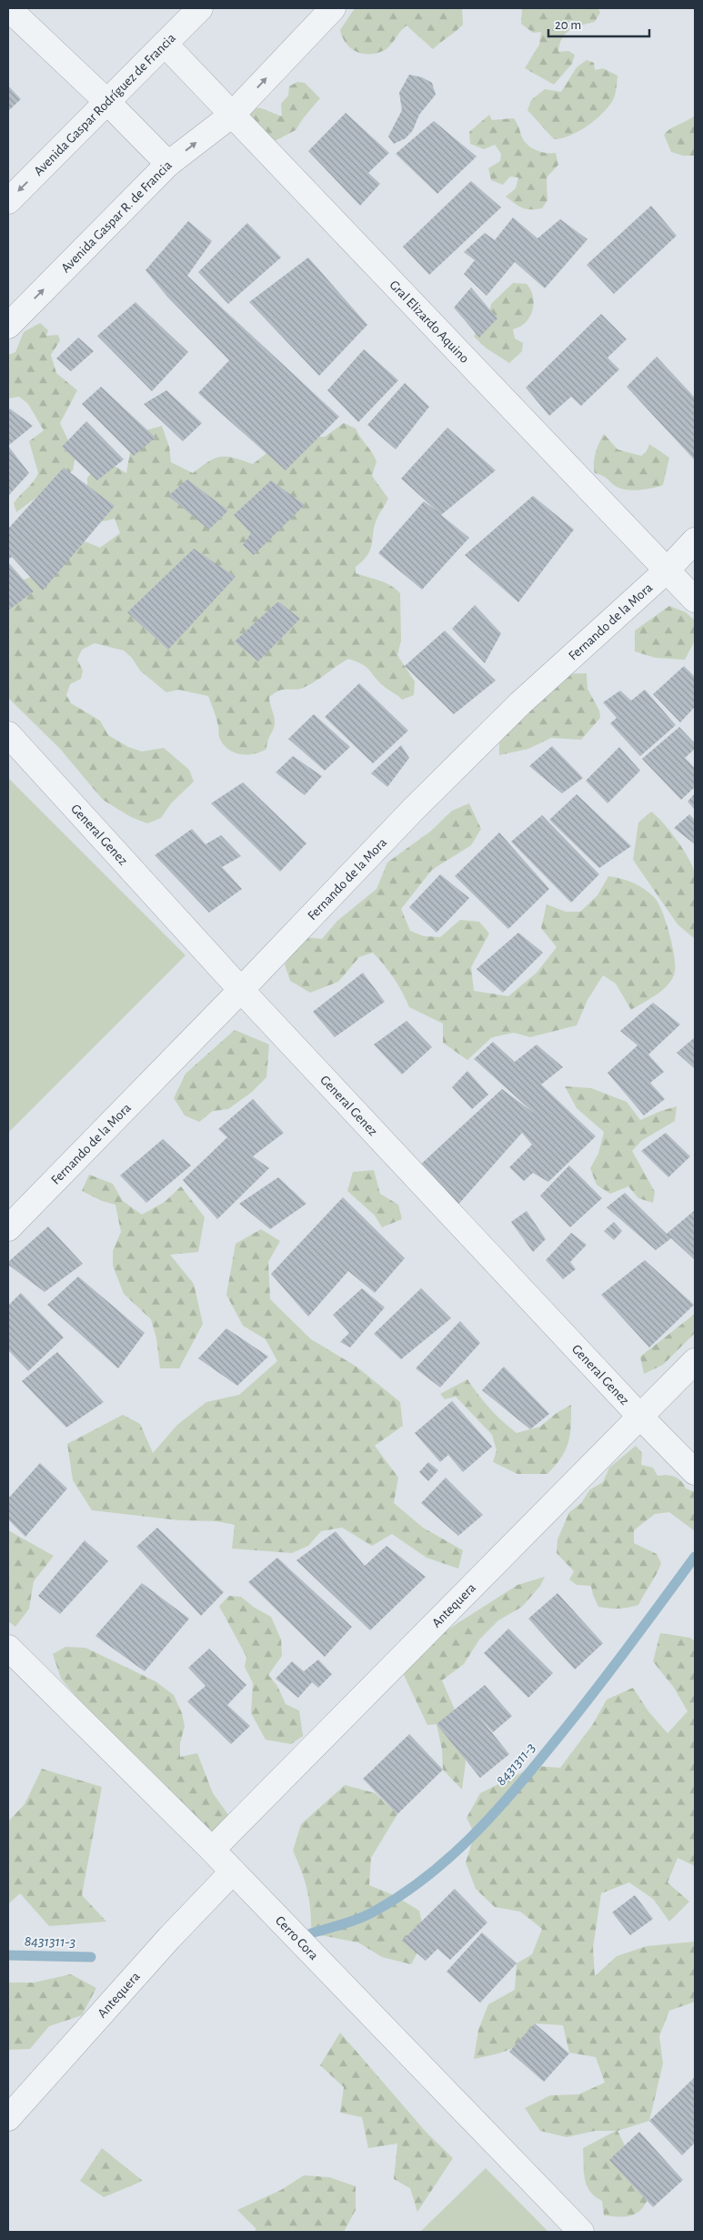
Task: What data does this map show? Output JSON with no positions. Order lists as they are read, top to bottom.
{
  "streets": {
    "street": [
      "Avenida Gaspar Rodríguez de Francia",
      "Avenida Gaspar R. de Francia",
      "Gral Elizardo Aquino",
      "Fernando de la Mora",
      "General Genez",
      "Antequera",
      "Cerro Cora"
    ]
  },
  "crossings": [
    ["Avenida Gaspar Rodríguez de Francia", "Gral Elizardo Aquino"],
    ["Avenida Gaspar R. de Francia", "Gral Elizardo Aquino"],
    ["Gral Elizardo Aquino", "Fernando de la Mora"],
    ["Fernando de la Mora", "General Genez"],
    ["General Genez", "Antequera"],
    ["Antequera", "Cerro Cora"]
  ],
  "one_way": ["Avenida Gaspar Rodríguez de Francia", "Avenida Gaspar R. de Francia"],
  "water": ["8431311-3"],
  "scale_bar": "20 m"
}
